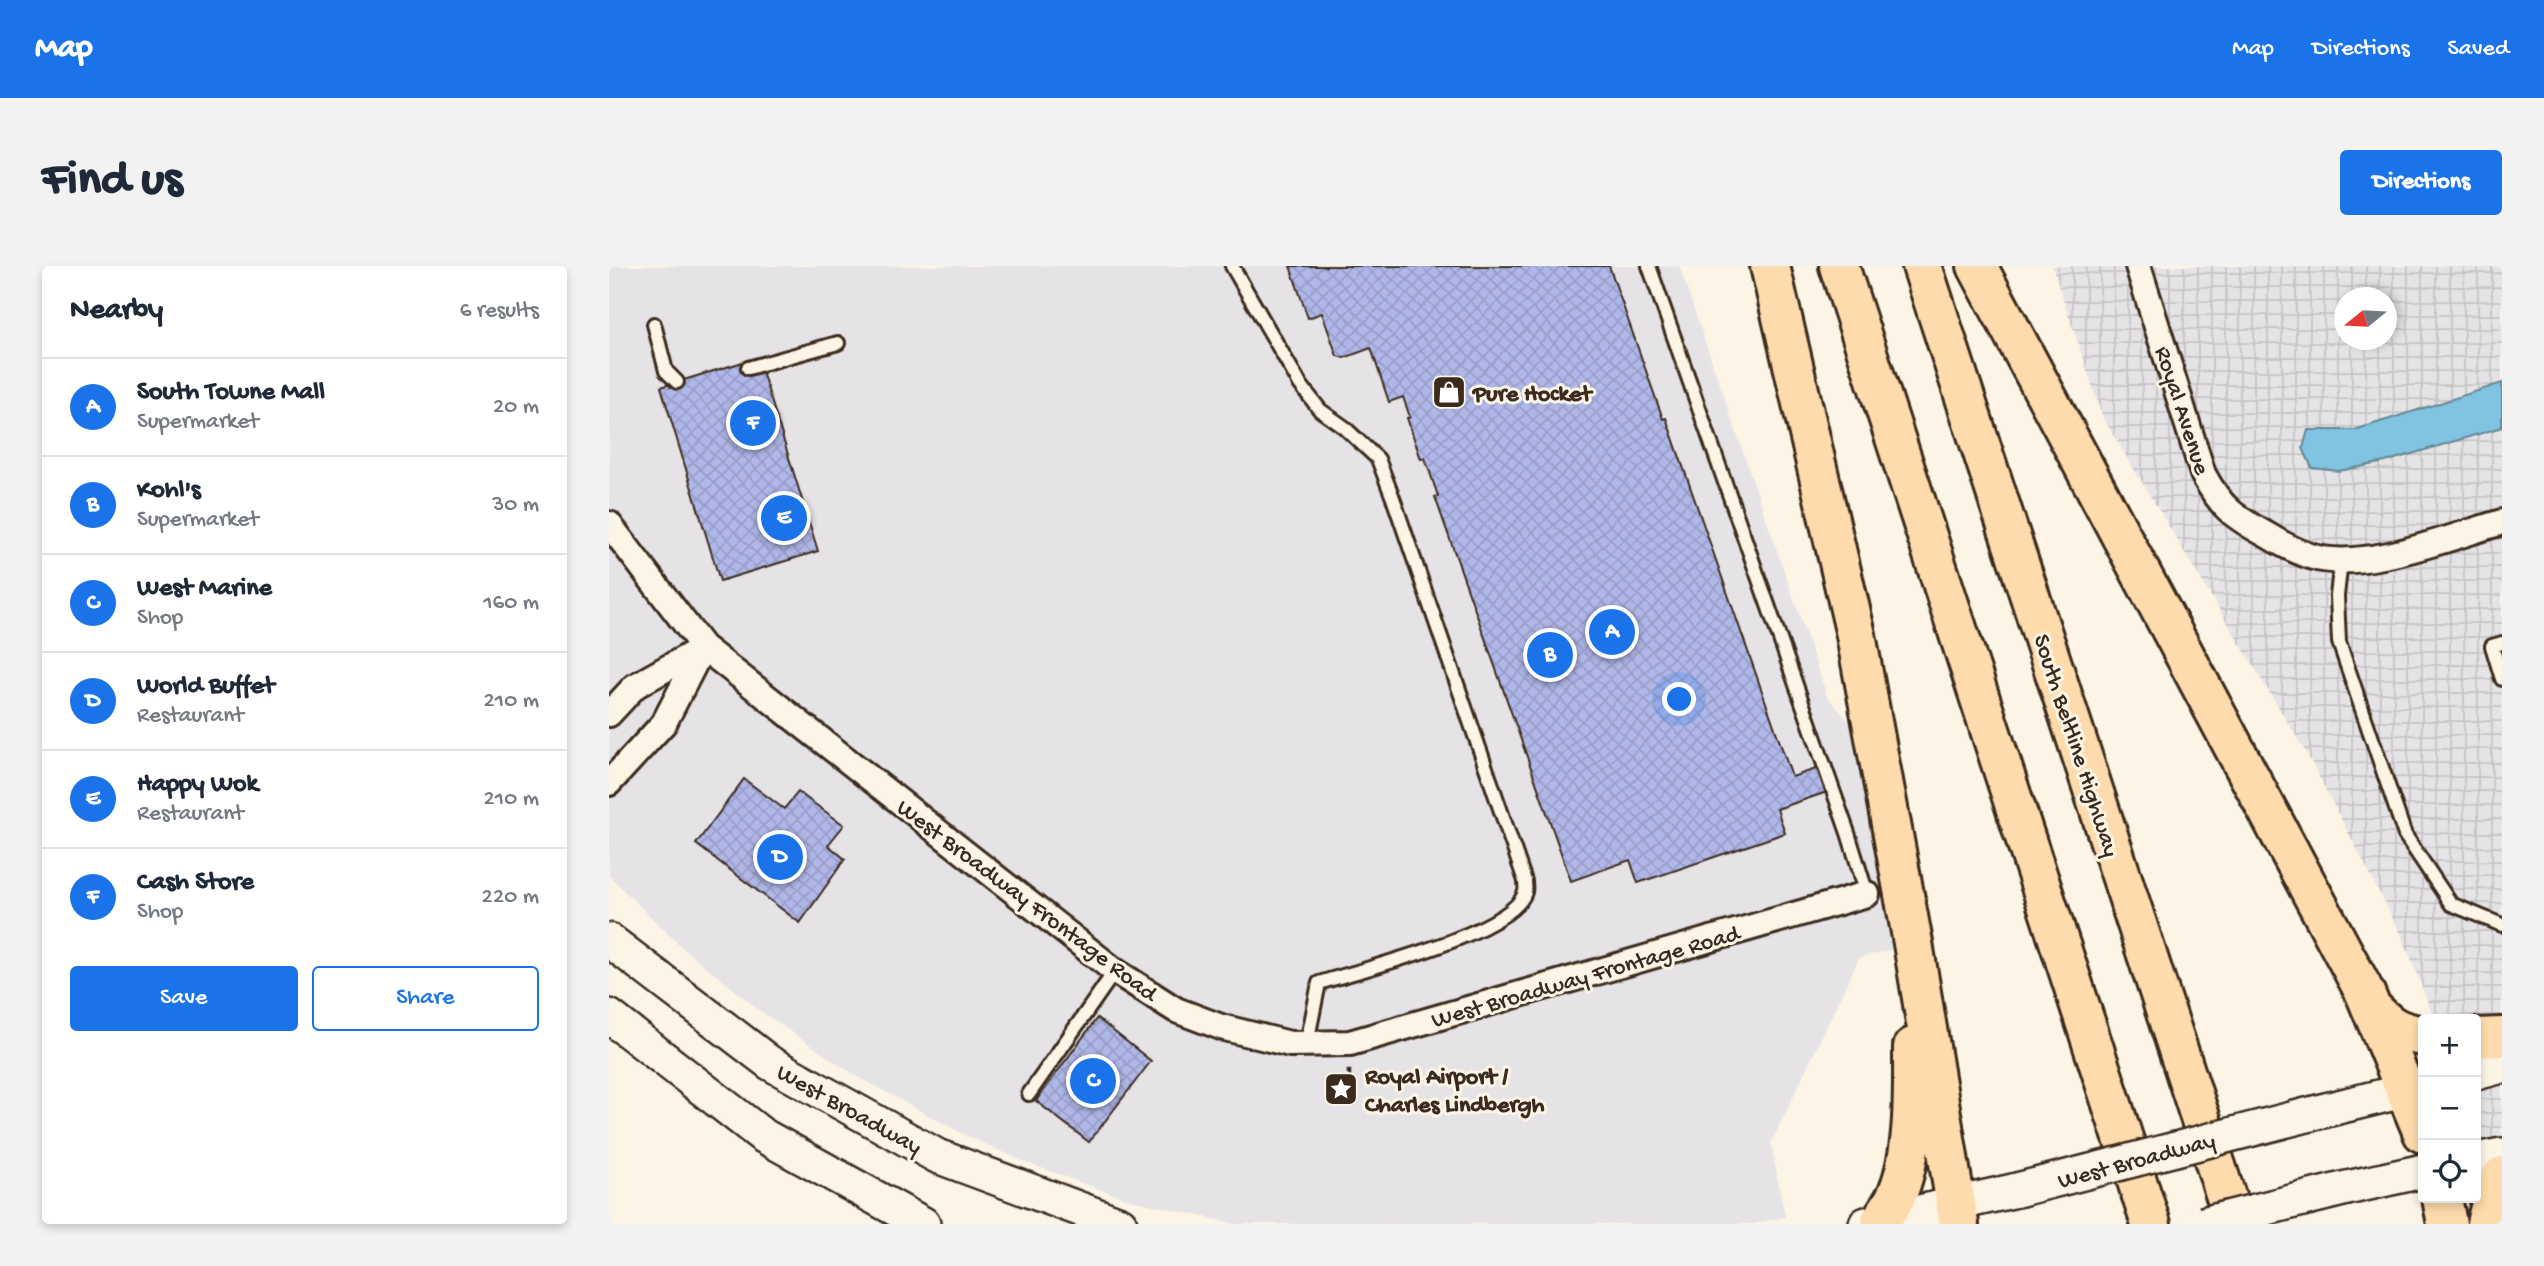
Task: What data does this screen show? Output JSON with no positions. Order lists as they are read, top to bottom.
{
  "streets": {
    "highway": ["South Beltline Highway"],
    "street": ["Royal Avenue", "West Broadway Frontage Road", "West Broadway"]
  },
  "places": {
    "shop": ["Pure Hocket"],
    "place": ["Royal Airport / Charles Lindbergh"]
  },
  "north": "left",
  "page": {
    "header": "Map",
    "nav": ["Map", "Directions", "Saved"],
    "buttons": [
      "Directions",
      ["Save", "Share"]
    ],
    "title": "Find us",
    "heading": ["Nearby", "6 results"],
    "list": [
      {
        "mark": "A",
        "name": "South Towne Mall",
        "note": "Supermarket",
        "value": "20 m"
      },
      {
        "mark": "B",
        "name": "Kohl's",
        "note": "Supermarket",
        "value": "30 m"
      },
      {
        "mark": "C",
        "name": "West Marine",
        "note": "Shop",
        "value": "160 m"
      },
      {
        "mark": "D",
        "name": "World Buffet",
        "note": "Restaurant",
        "value": "210 m"
      },
      {
        "mark": "E",
        "name": "Happy Wok",
        "note": "Restaurant",
        "value": "210 m"
      },
      {
        "mark": "F",
        "name": "Cash Store",
        "note": "Shop",
        "value": "220 m"
      }
    ],
    "pins": [
      "F",
      "E",
      "A",
      "B",
      "D",
      "C"
    ],
    "map_buttons": ["+", "−"]
  }
}
